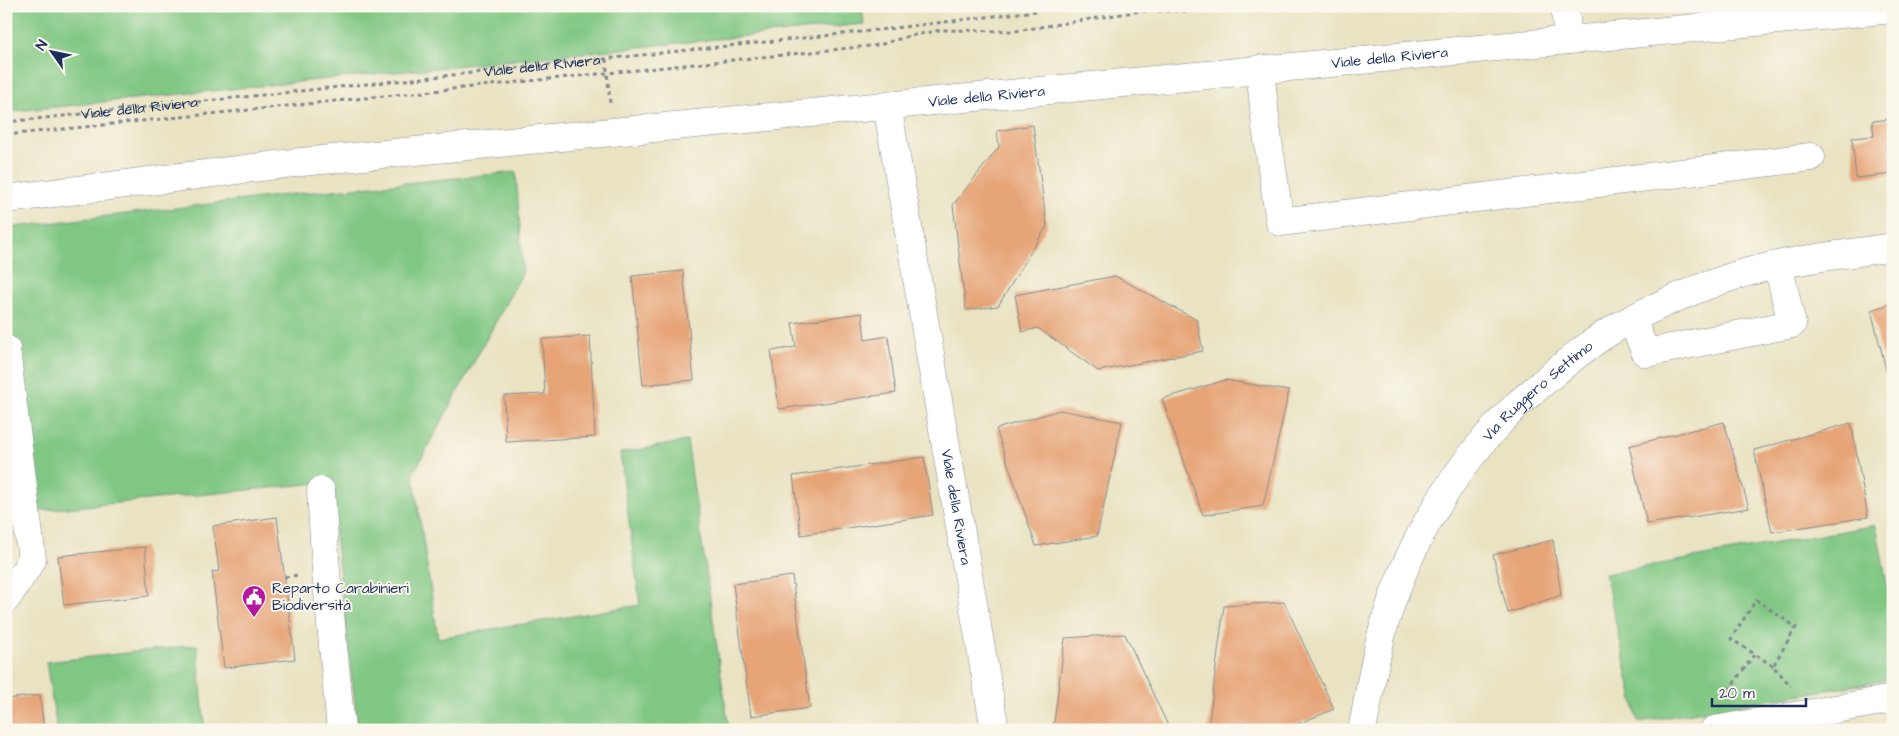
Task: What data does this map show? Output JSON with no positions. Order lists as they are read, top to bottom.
{
  "streets": {
    "street": ["Viale della Riviera", "Via Ruggero Settimo"]
  },
  "places": {
    "public building": ["Reparto Carabinieri Biodiversità"]
  },
  "scale_bar": "20 m",
  "north": "top left"
}
